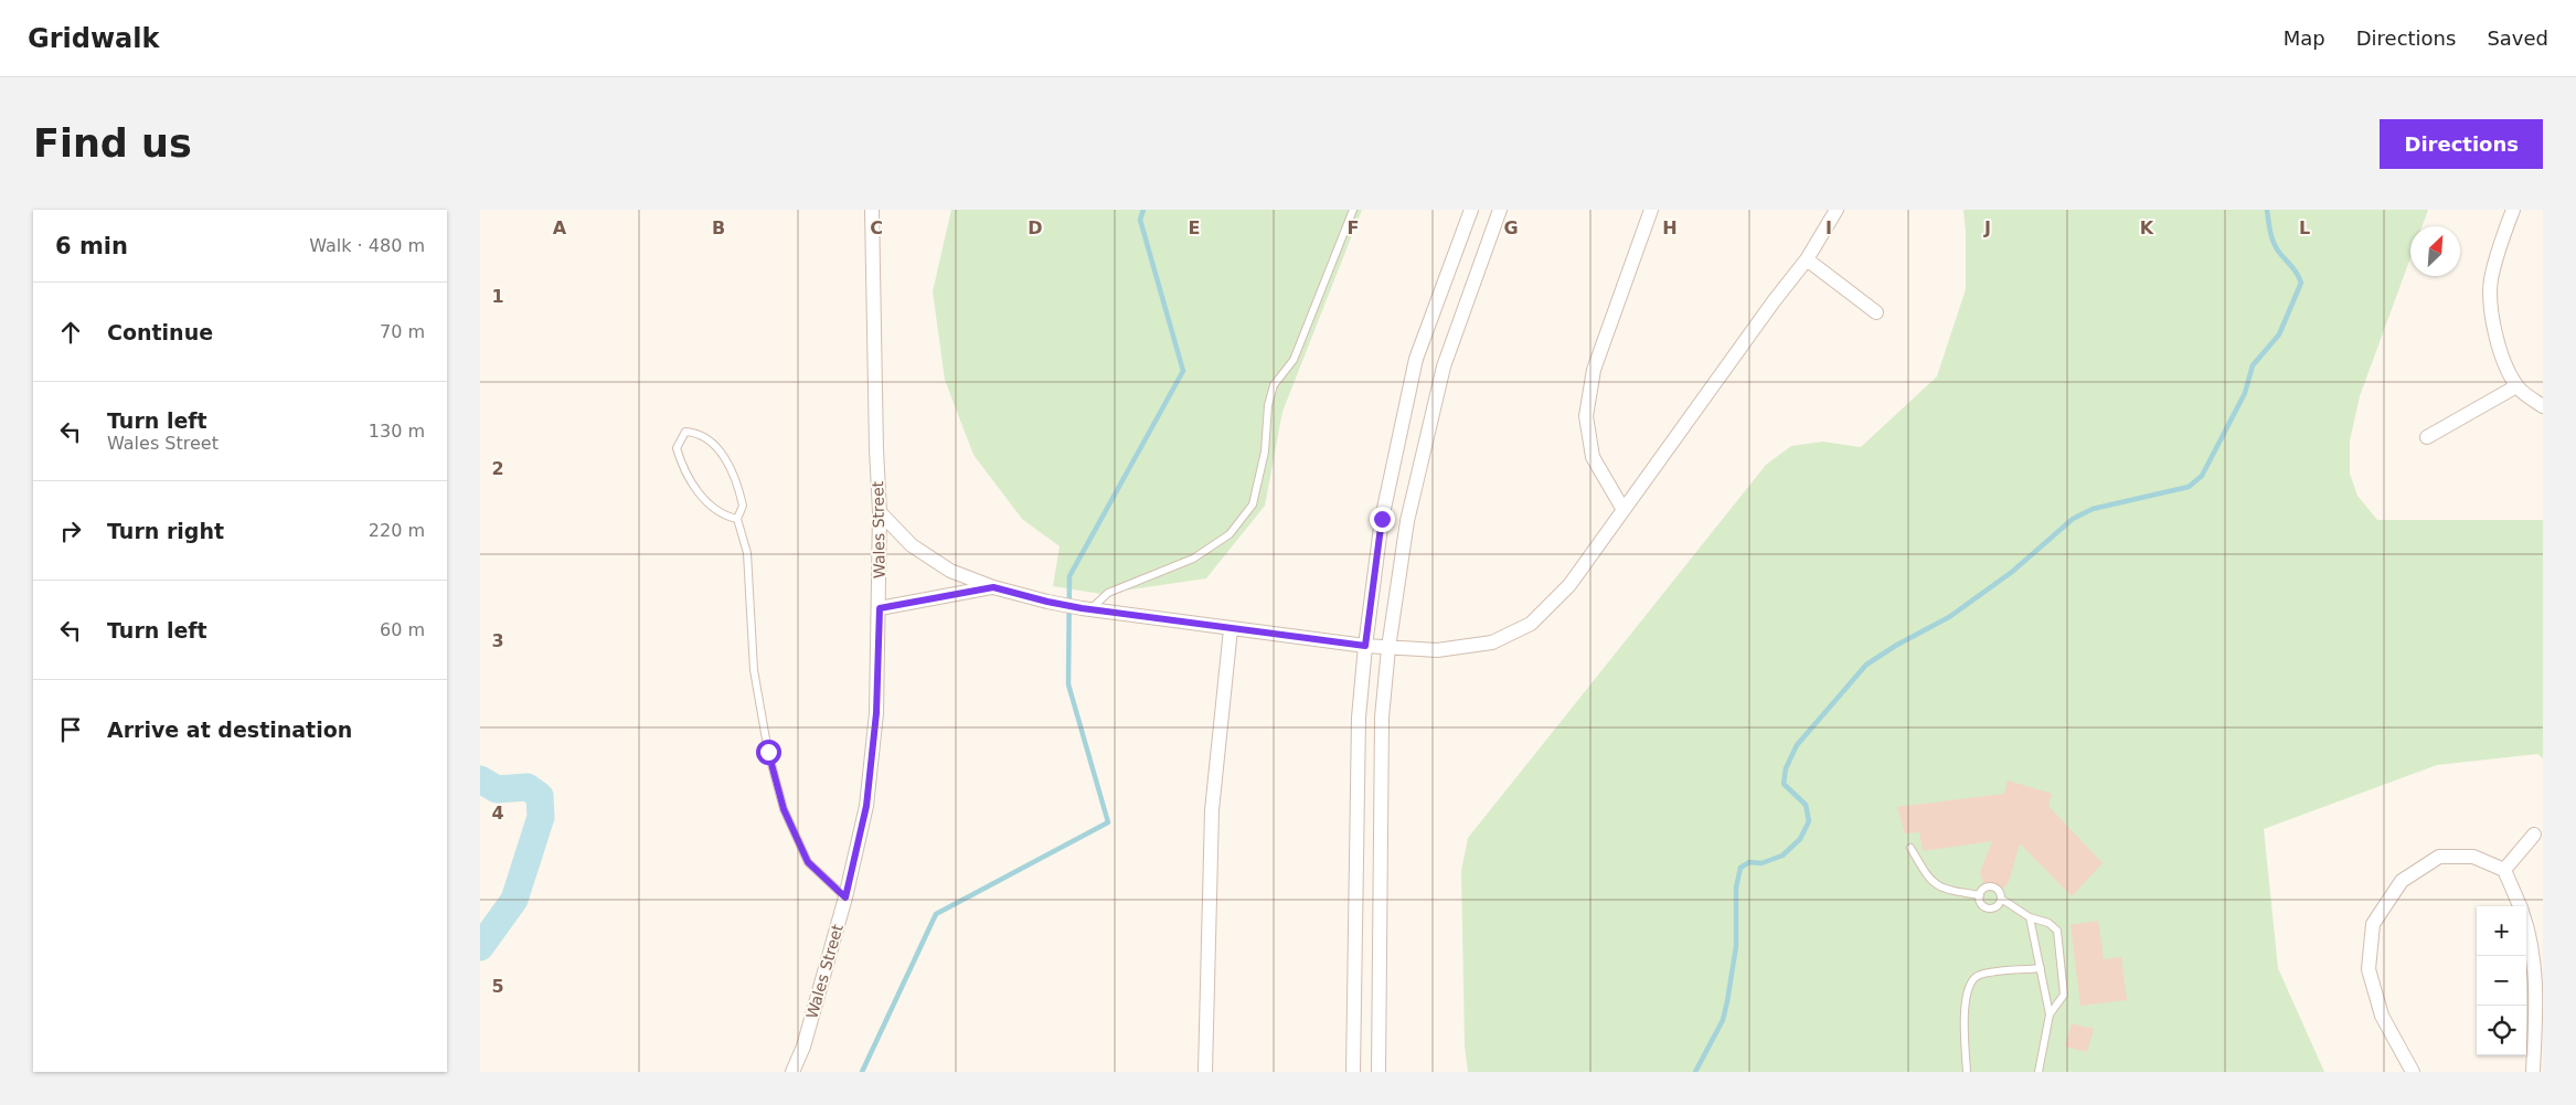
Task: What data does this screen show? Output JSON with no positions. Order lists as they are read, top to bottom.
{
  "streets": {
    "street": ["Wales Street"]
  },
  "north": "top right",
  "page": {
    "header": "Gridwalk",
    "nav": ["Map", "Directions", "Saved"],
    "buttons": "Directions",
    "title": "Find us",
    "heading": ["6 min", "Walk · 480 m"],
    "list": [
      ["Continue", "70 m"],
      ["Turn left", "Wales Street", "130 m"],
      ["Turn right", "220 m"],
      ["Turn left", "60 m"],
      "Arrive at destination"
    ],
    "map_buttons": ["+", "−"]
  },
  "grid": {
    "columns": [
      "A",
      "B",
      "C",
      "D",
      "E",
      "F",
      "G",
      "H",
      "I",
      "J",
      "K",
      "L"
    ],
    "rows": [
      "1",
      "2",
      "3",
      "4",
      "5"
    ]
  }
}
